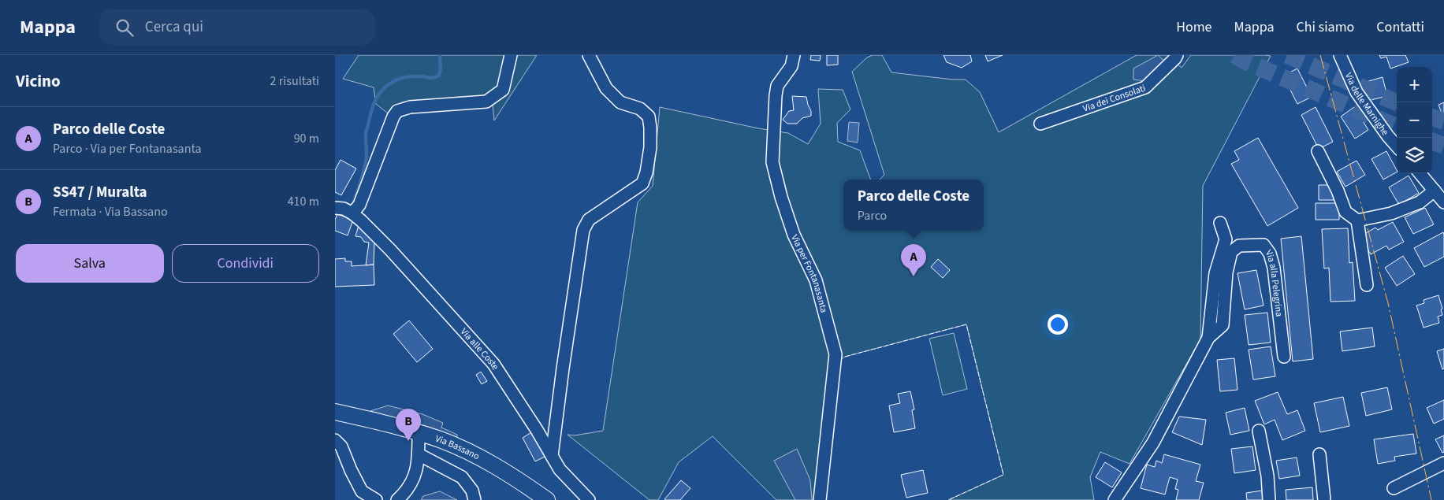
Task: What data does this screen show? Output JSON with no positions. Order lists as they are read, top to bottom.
{
  "streets": {
    "main road": ["Via Bassano"],
    "street": [
      "Via dei Consolati",
      "Via delle Marnighe",
      "Via per Fontanasanta",
      "Via alla Pelegrina",
      "Via alle Coste"
    ]
  },
  "page": {
    "header": "Mappa",
    "search": "Cerca qui",
    "nav": [
      "Home",
      "Mappa",
      "Chi siamo",
      "Contatti"
    ],
    "heading": ["Vicino", "2 risultati"],
    "map_buttons": ["+", "−"],
    "list": [
      {
        "mark": "A",
        "name": "Parco delle Coste",
        "note": "Parco · Via per Fontanasanta",
        "value": "90 m"
      },
      {
        "mark": "B",
        "name": "SS47 / Muralta",
        "note": "Fermata · Via Bassano",
        "value": "410 m"
      }
    ],
    "popup": ["Parco delle Coste", "Parco"],
    "buttons": ["Salva", "Condividi"],
    "pins": ["A", "B"]
  }
}
